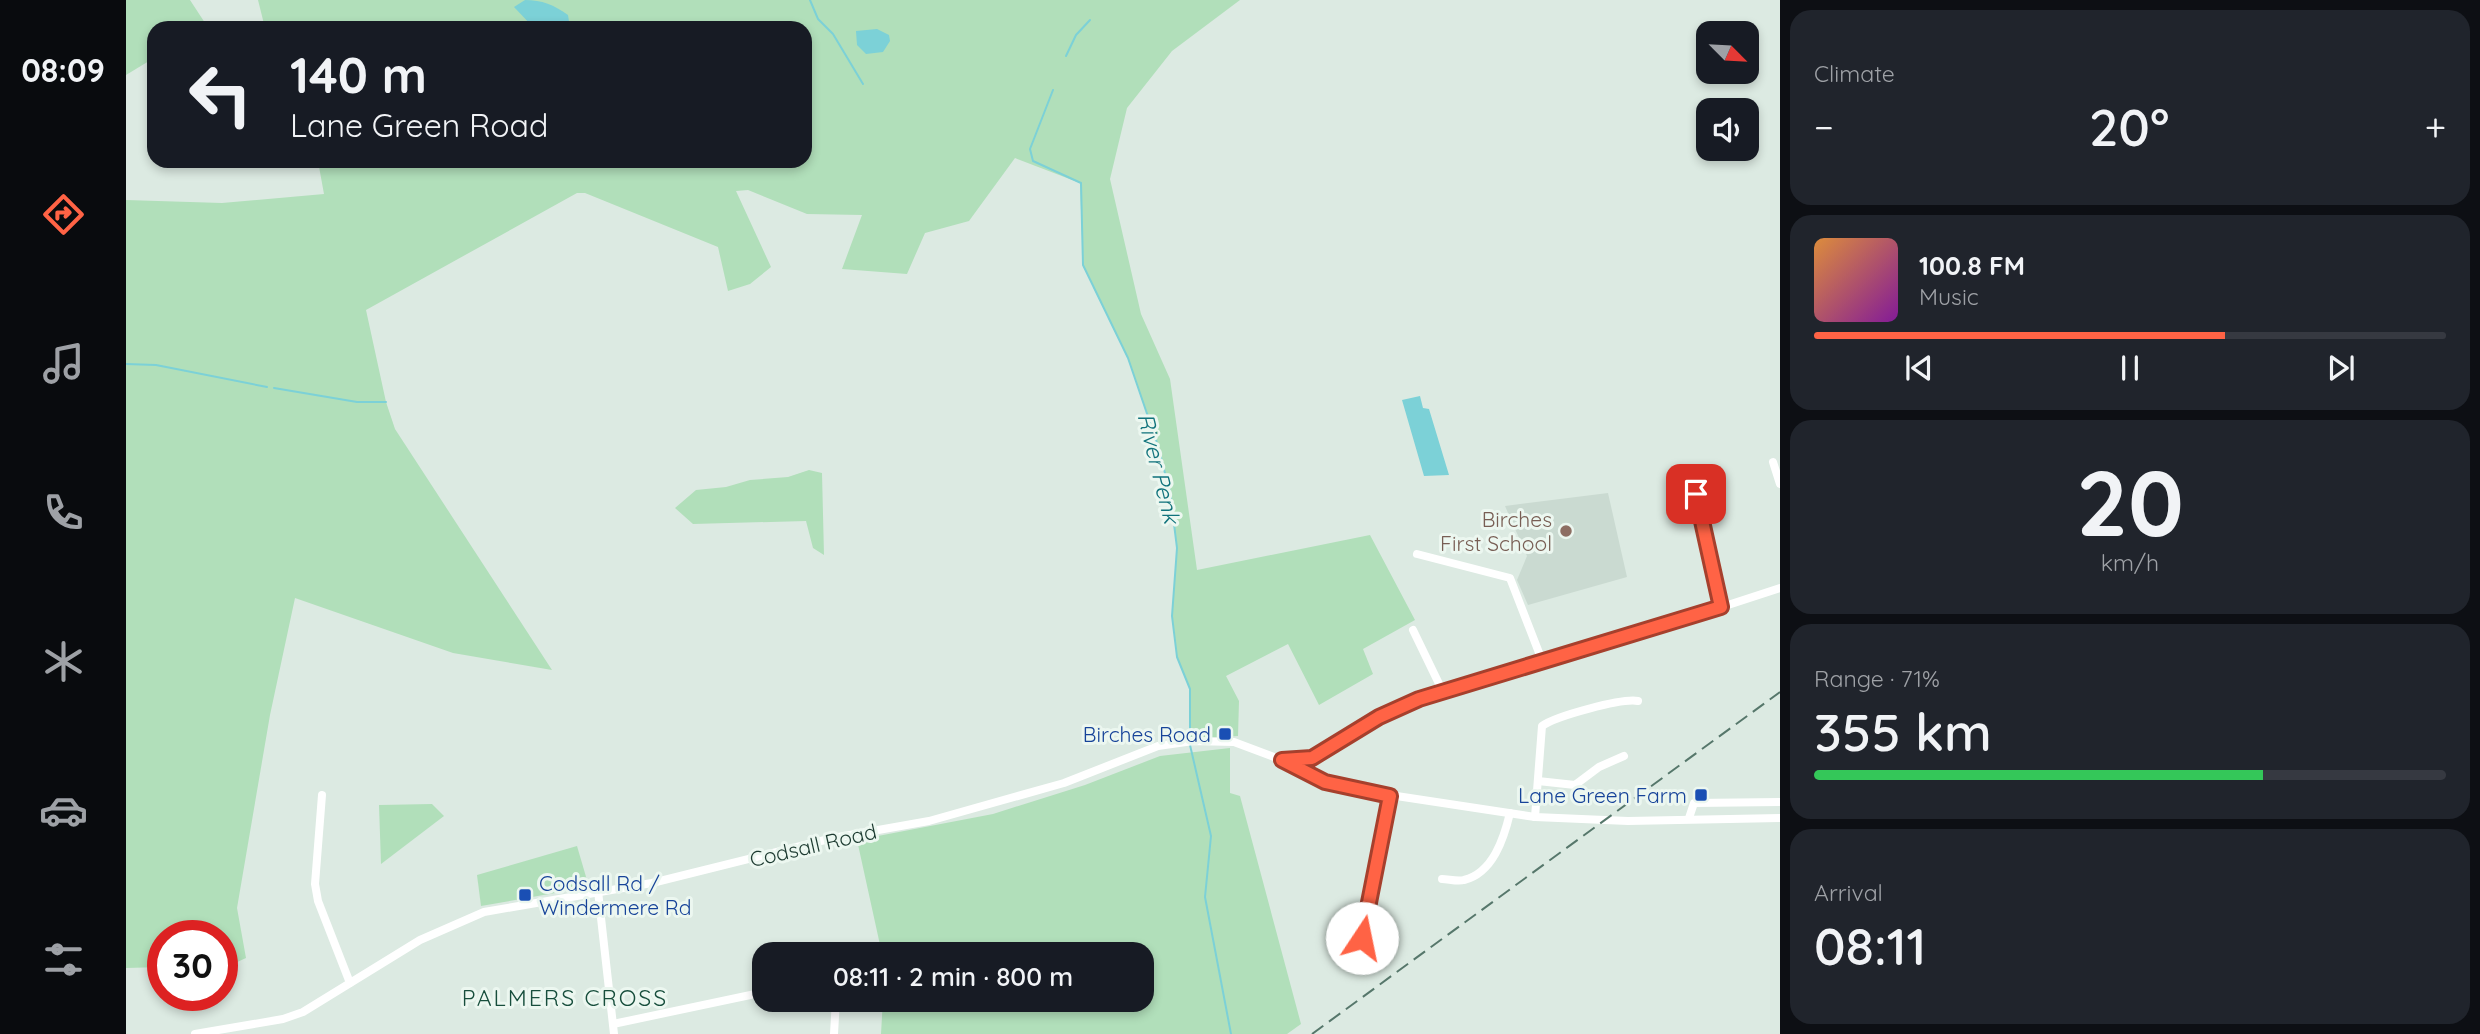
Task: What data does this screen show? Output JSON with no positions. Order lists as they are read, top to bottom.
{
  "streets": {
    "street": ["Codsall Road"]
  },
  "districts": ["PALMERS CROSS"],
  "water": ["River Penk"],
  "places": {
    "other": ["Birches First School"],
    "transit": ["Birches Road", "Lane Green Farm", "Codsall Rd / Windermere Rd"]
  },
  "north": "bottom right",
  "page": {
    "tabs": "08:09",
    "tile": [
      "Climate",
      ["20", "km/h"],
      ["Range · 71%", "355 km"],
      ["Arrival", "08:11"]
    ],
    "turn": ["140 m", "Lane Green Road"],
    "heat": ["−", "20°", "+"],
    "song": ["100.8 FM", "Music"],
    "limit": "30",
    "trip": "08:11 · 2 min · 800 m"
  }
}
